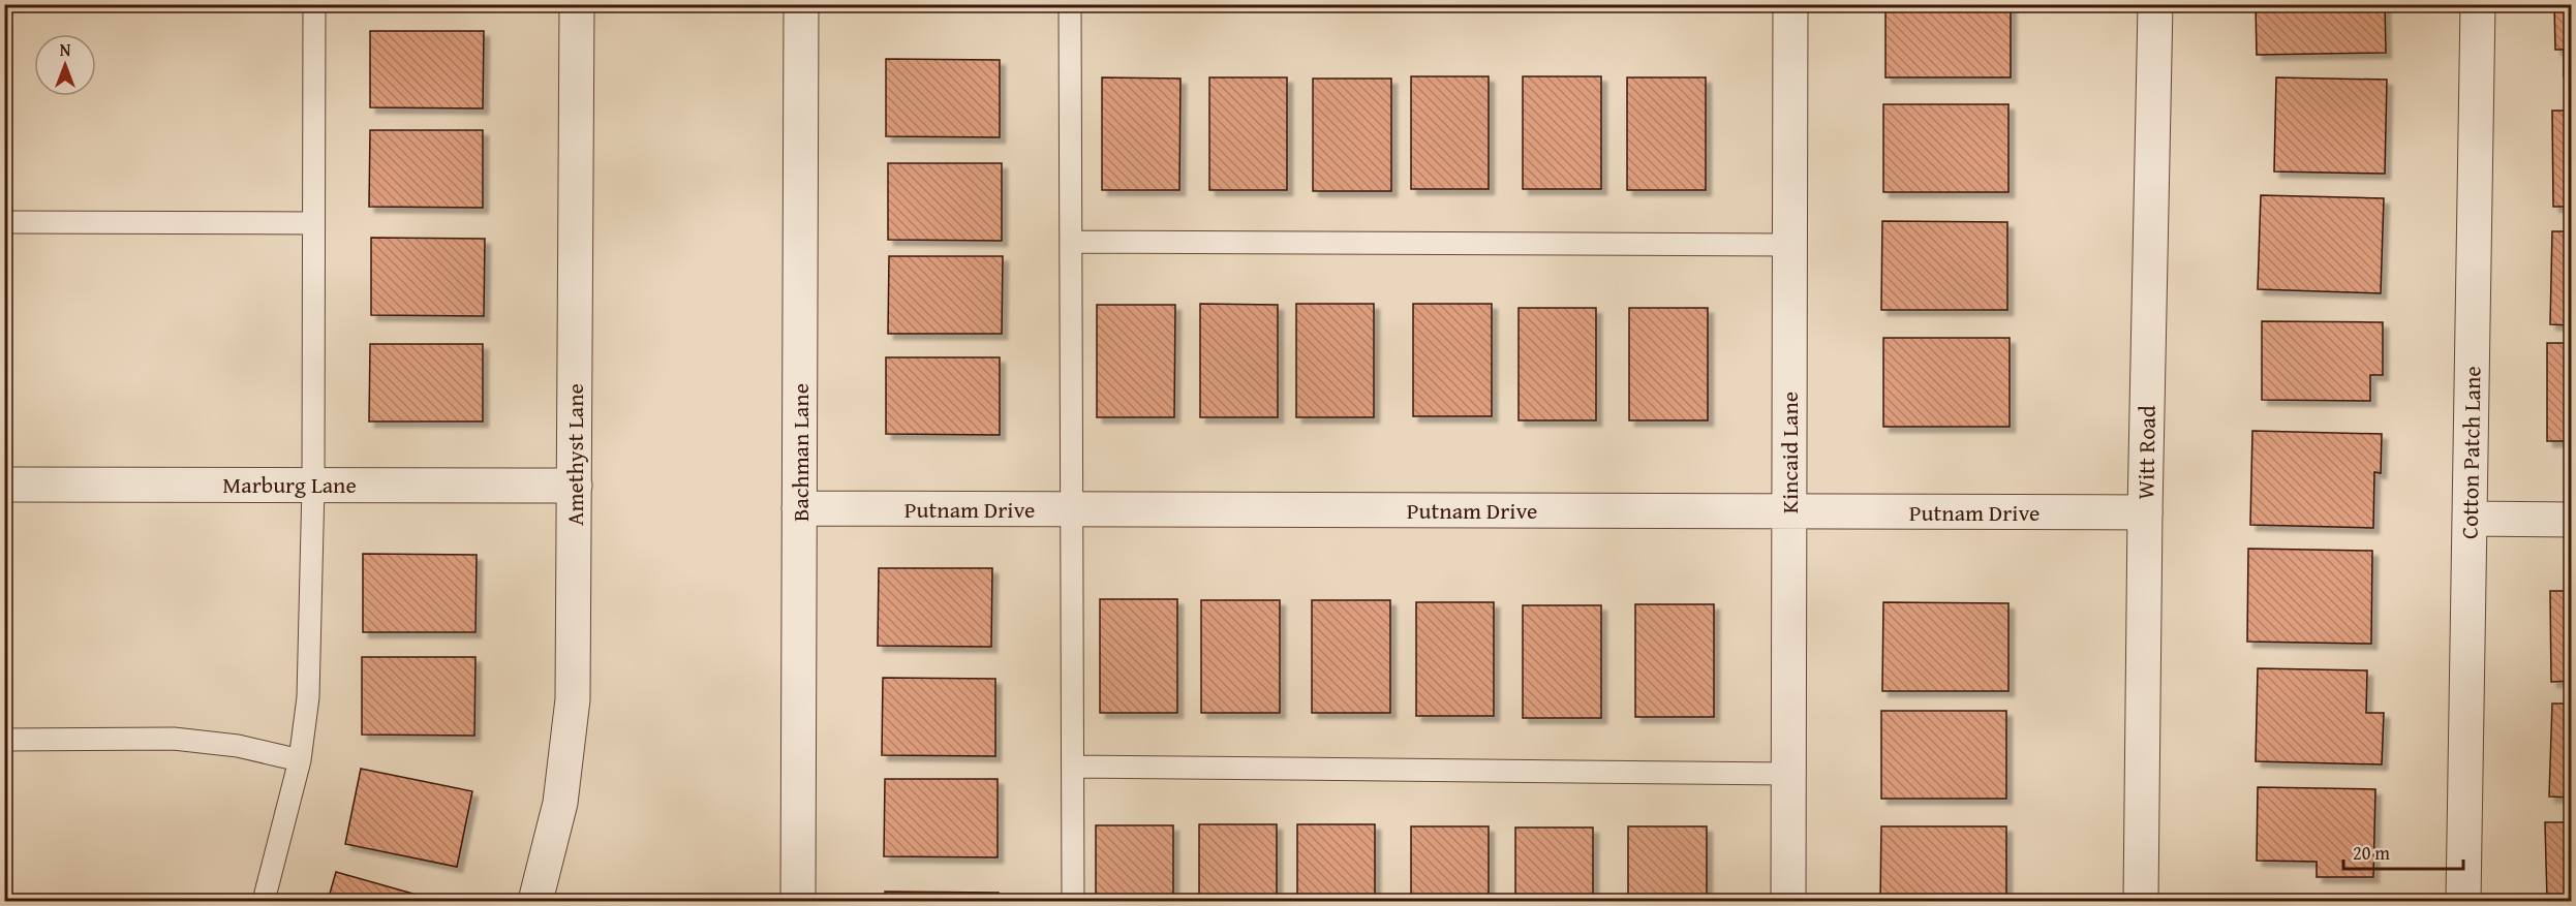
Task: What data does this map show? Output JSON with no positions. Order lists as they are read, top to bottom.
{
  "streets": {
    "street": [
      "Bachman Lane",
      "Kincaid Lane",
      "Witt Road",
      "Cotton Patch Lane",
      "Amethyst Lane",
      "Marburg Lane",
      "Putnam Drive"
    ]
  },
  "crossings": [
    ["Bachman Lane", "Putnam Drive"],
    ["Kincaid Lane", "Putnam Drive"],
    ["Witt Road", "Putnam Drive"],
    ["Amethyst Lane", "Marburg Lane"]
  ],
  "scale_bar": "20 m",
  "north": "top"
}
